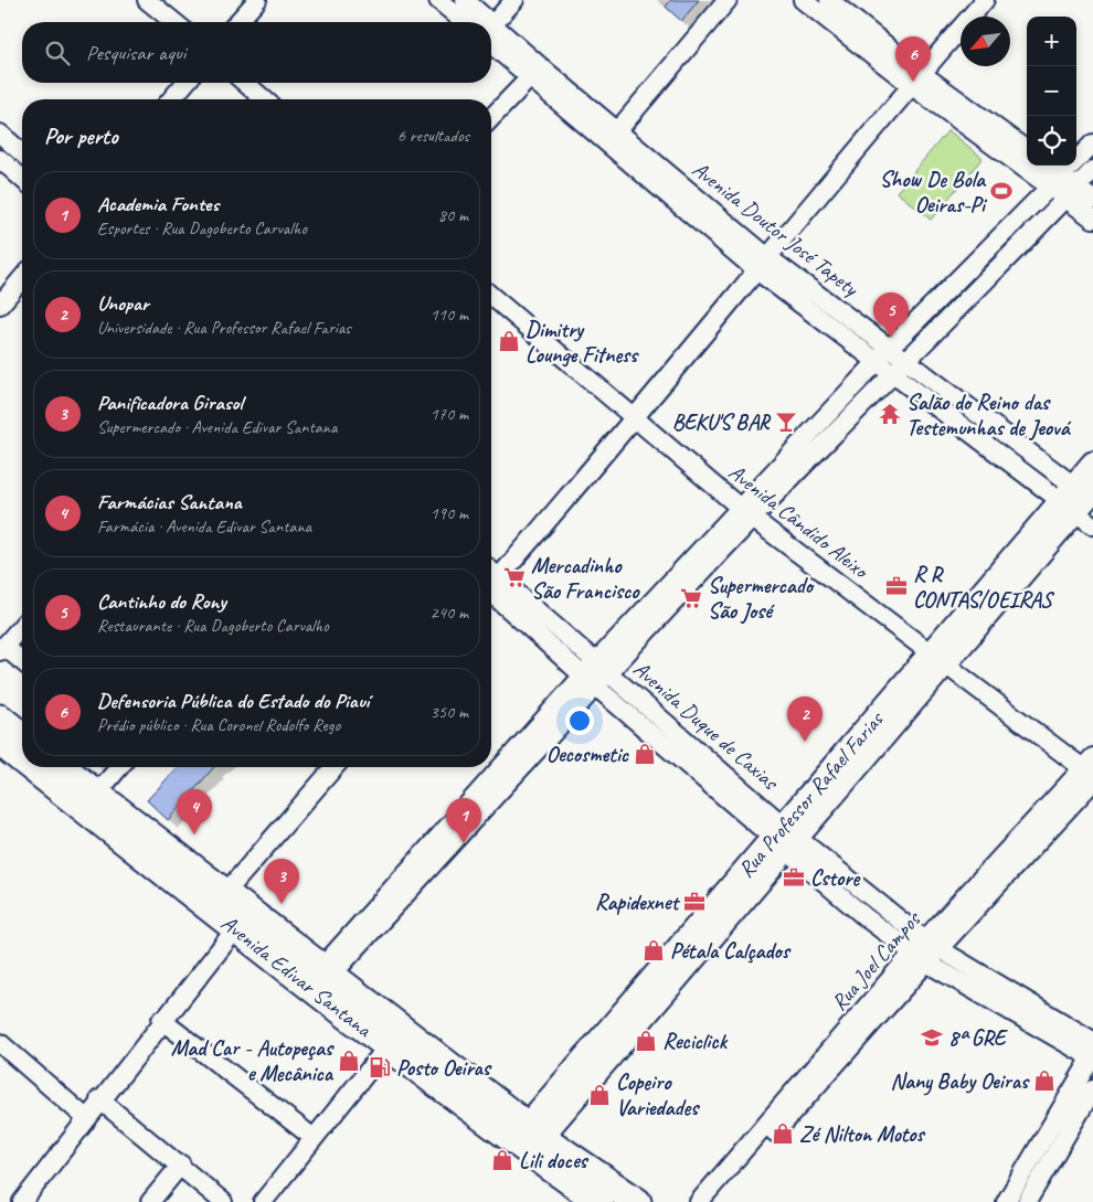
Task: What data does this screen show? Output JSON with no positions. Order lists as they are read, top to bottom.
{
  "streets": {
    "highway": ["Avenida Edivar Santana"],
    "main road": ["Rua Professor Rafael Farias"],
    "street": [
      "Avenida Doutor José Tapety",
      "Avenida Cândido Aleixo",
      "Avenida Duque de Caxias",
      "Rua Joel Campos"
    ]
  },
  "crossings": [
    ["Avenida Doutor José Tapety", "Rua Professor Rafael Farias"],
    ["Avenida Cândido Aleixo", "Rua Professor Rafael Farias"],
    ["Avenida Cândido Aleixo", "Rua Joel Campos"],
    ["Avenida Duque de Caxias", "Rua Professor Rafael Farias"],
    ["Avenida Duque de Caxias", "Rua Joel Campos"],
    ["Rua Professor Rafael Farias", "Avenida Edivar Santana"]
  ],
  "places": {
    "sports": ["Show De Bola Oeiras-Pi"],
    "shop": [
      "Dimitry Lounge Fitness",
      "Oecosmetic",
      "Pétala Calçados",
      "Reciclick",
      "Mad Car - Autopeças e Mecânica",
      "Nany Baby Oeiras",
      "Copeiro Variedades",
      "Zé Nilton Motos",
      "Lili doces"
    ],
    "temple": ["Salão do Reino das Testemunhas de Jeová"],
    "bar": ["BEKU'S BAR"],
    "supermarket": ["Mercadinho São Francisco", "Supermercado São José"],
    "office": ["R R CONTAS/OEIRAS", "Cstore", "Rapidexnet"],
    "school or university": ["8ª GRE"],
    "fuel station": ["Posto Oeiras"]
  },
  "north": "bottom left",
  "page": {
    "map_buttons": ["+", "−"],
    "search": "Pesquisar aqui",
    "pins": [
      "6",
      "5",
      "2",
      "4",
      "1",
      "3"
    ],
    "heading": ["Por perto", "6 resultados"],
    "list": [
      {
        "mark": "1",
        "name": "Academia Fontes",
        "note": "Esportes · Rua Dagoberto Carvalho",
        "value": "80 m"
      },
      {
        "mark": "2",
        "name": "Unopar",
        "note": "Universidade · Rua Professor Rafael Farias",
        "value": "110 m"
      },
      {
        "mark": "3",
        "name": "Panificadora Girasol",
        "note": "Supermercado · Avenida Edivar Santana",
        "value": "170 m"
      },
      {
        "mark": "4",
        "name": "Farmácias Santana",
        "note": "Farmácia · Avenida Edivar Santana",
        "value": "190 m"
      },
      {
        "mark": "5",
        "name": "Cantinho do Rony",
        "note": "Restaurante · Rua Dagoberto Carvalho",
        "value": "240 m"
      },
      {
        "mark": "6",
        "name": "Defensoria Pública do Estado do Piauí",
        "note": "Prédio público · Rua Coronel Rodolfo Rego",
        "value": "350 m"
      }
    ]
  }
}
